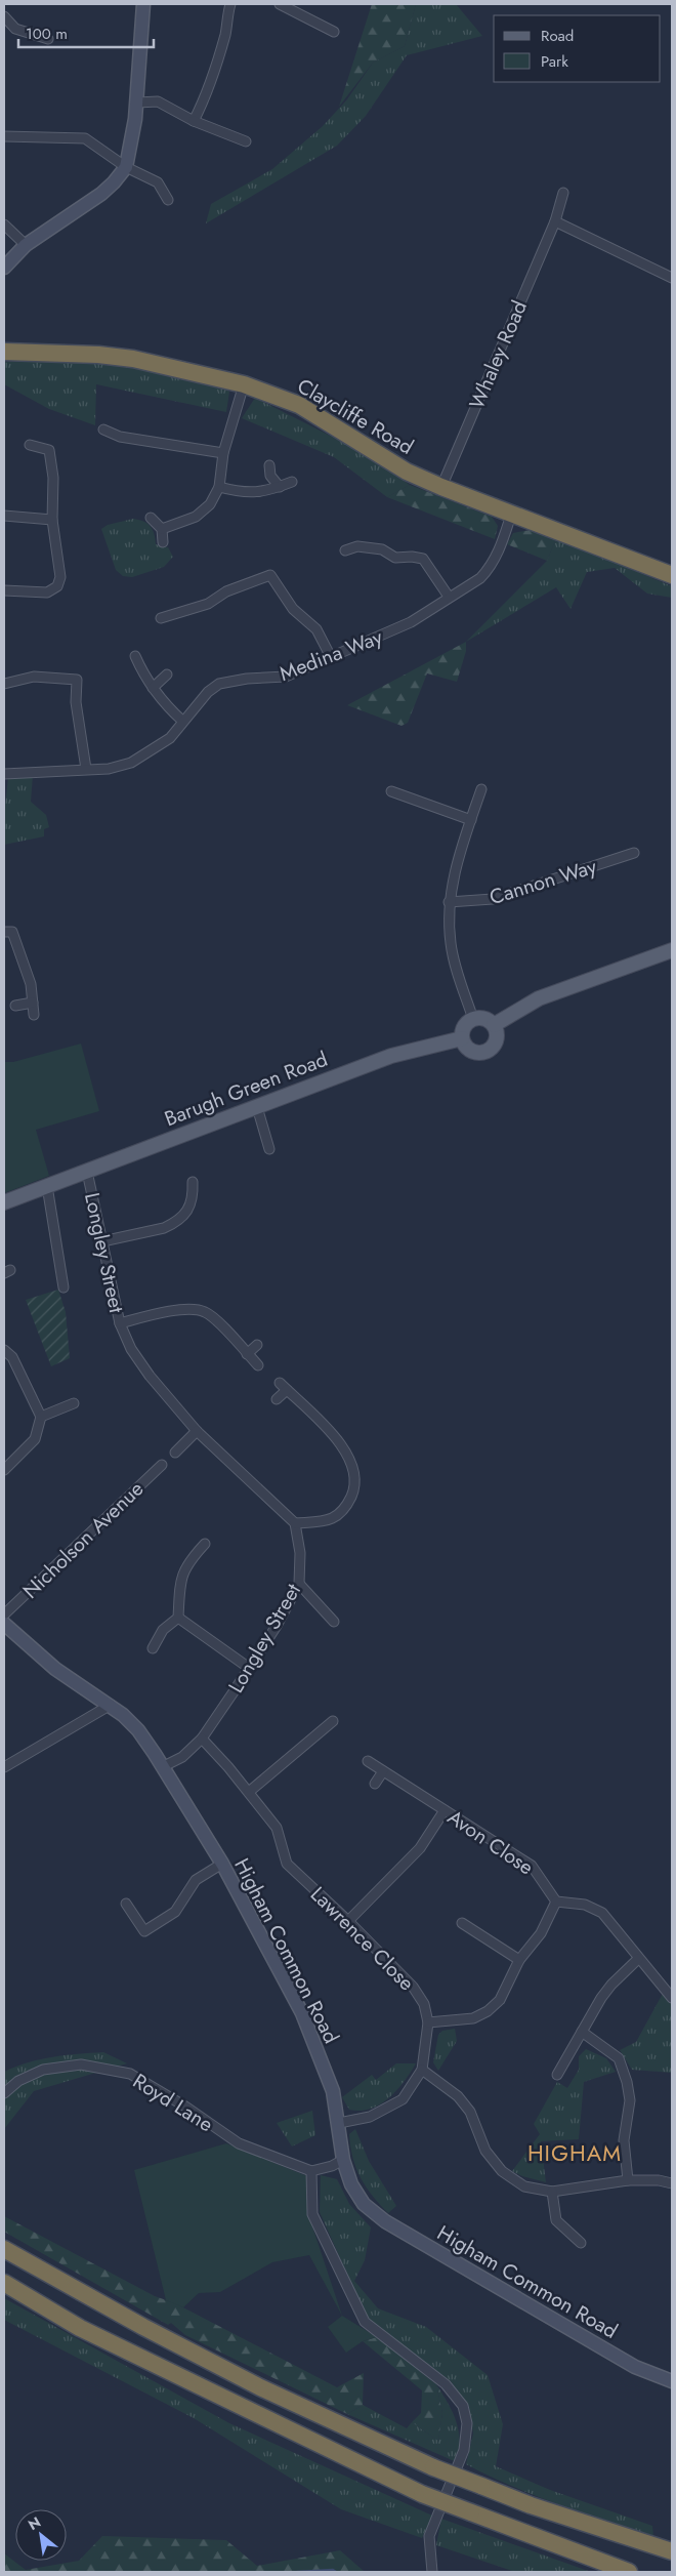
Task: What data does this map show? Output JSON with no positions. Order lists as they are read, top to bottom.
{
  "streets": {
    "highway": ["Claycliffe Road"],
    "main road": ["Barugh Green Road"],
    "street": [
      "Whaley Road",
      "Medina Way",
      "Cannon Way",
      "Longley Street",
      "Nicholson Avenue",
      "Avon Close",
      "Lawrence Close",
      "Higham Common Road",
      "Royd Lane"
    ]
  },
  "crossings": [
    ["Whaley Road", "Claycliffe Road"],
    ["Claycliffe Road", "Medina Way"],
    ["Barugh Green Road", "Longley Street"],
    ["Longley Street", "Lawrence Close"],
    ["Longley Street", "Higham Common Road"],
    ["Lawrence Close", "Higham Common Road"]
  ],
  "districts": ["HIGHAM"],
  "legend": ["Road", "Park"],
  "scale_bar": "100 m",
  "north": "top left"
}
